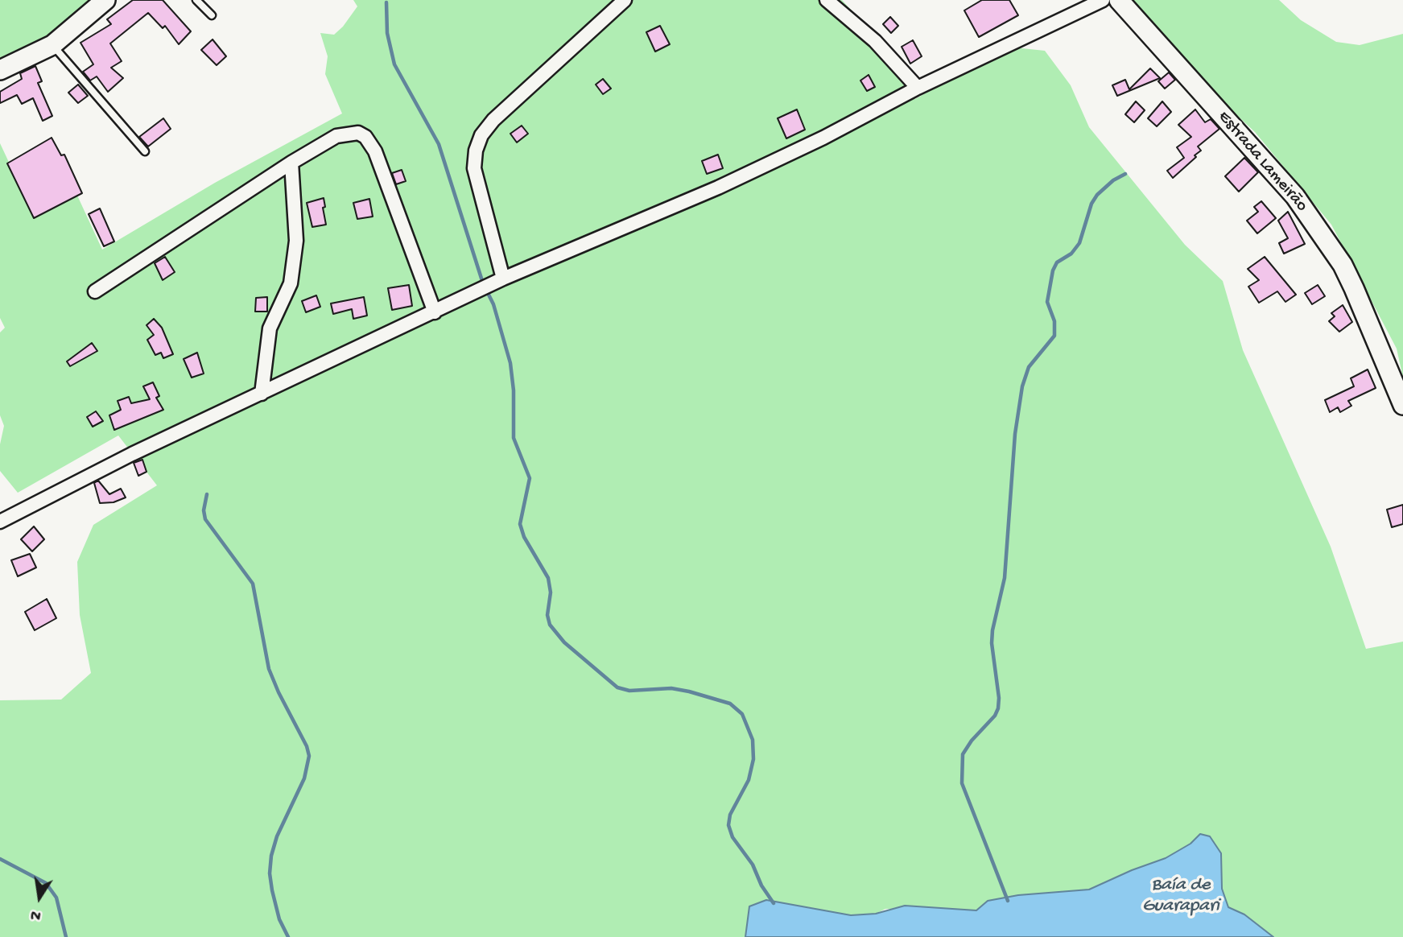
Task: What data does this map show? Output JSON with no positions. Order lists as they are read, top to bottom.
{
  "streets": {
    "street": ["Estrada Lameirão"]
  },
  "water": ["Baía de Guarapari"],
  "north": "bottom"
}
